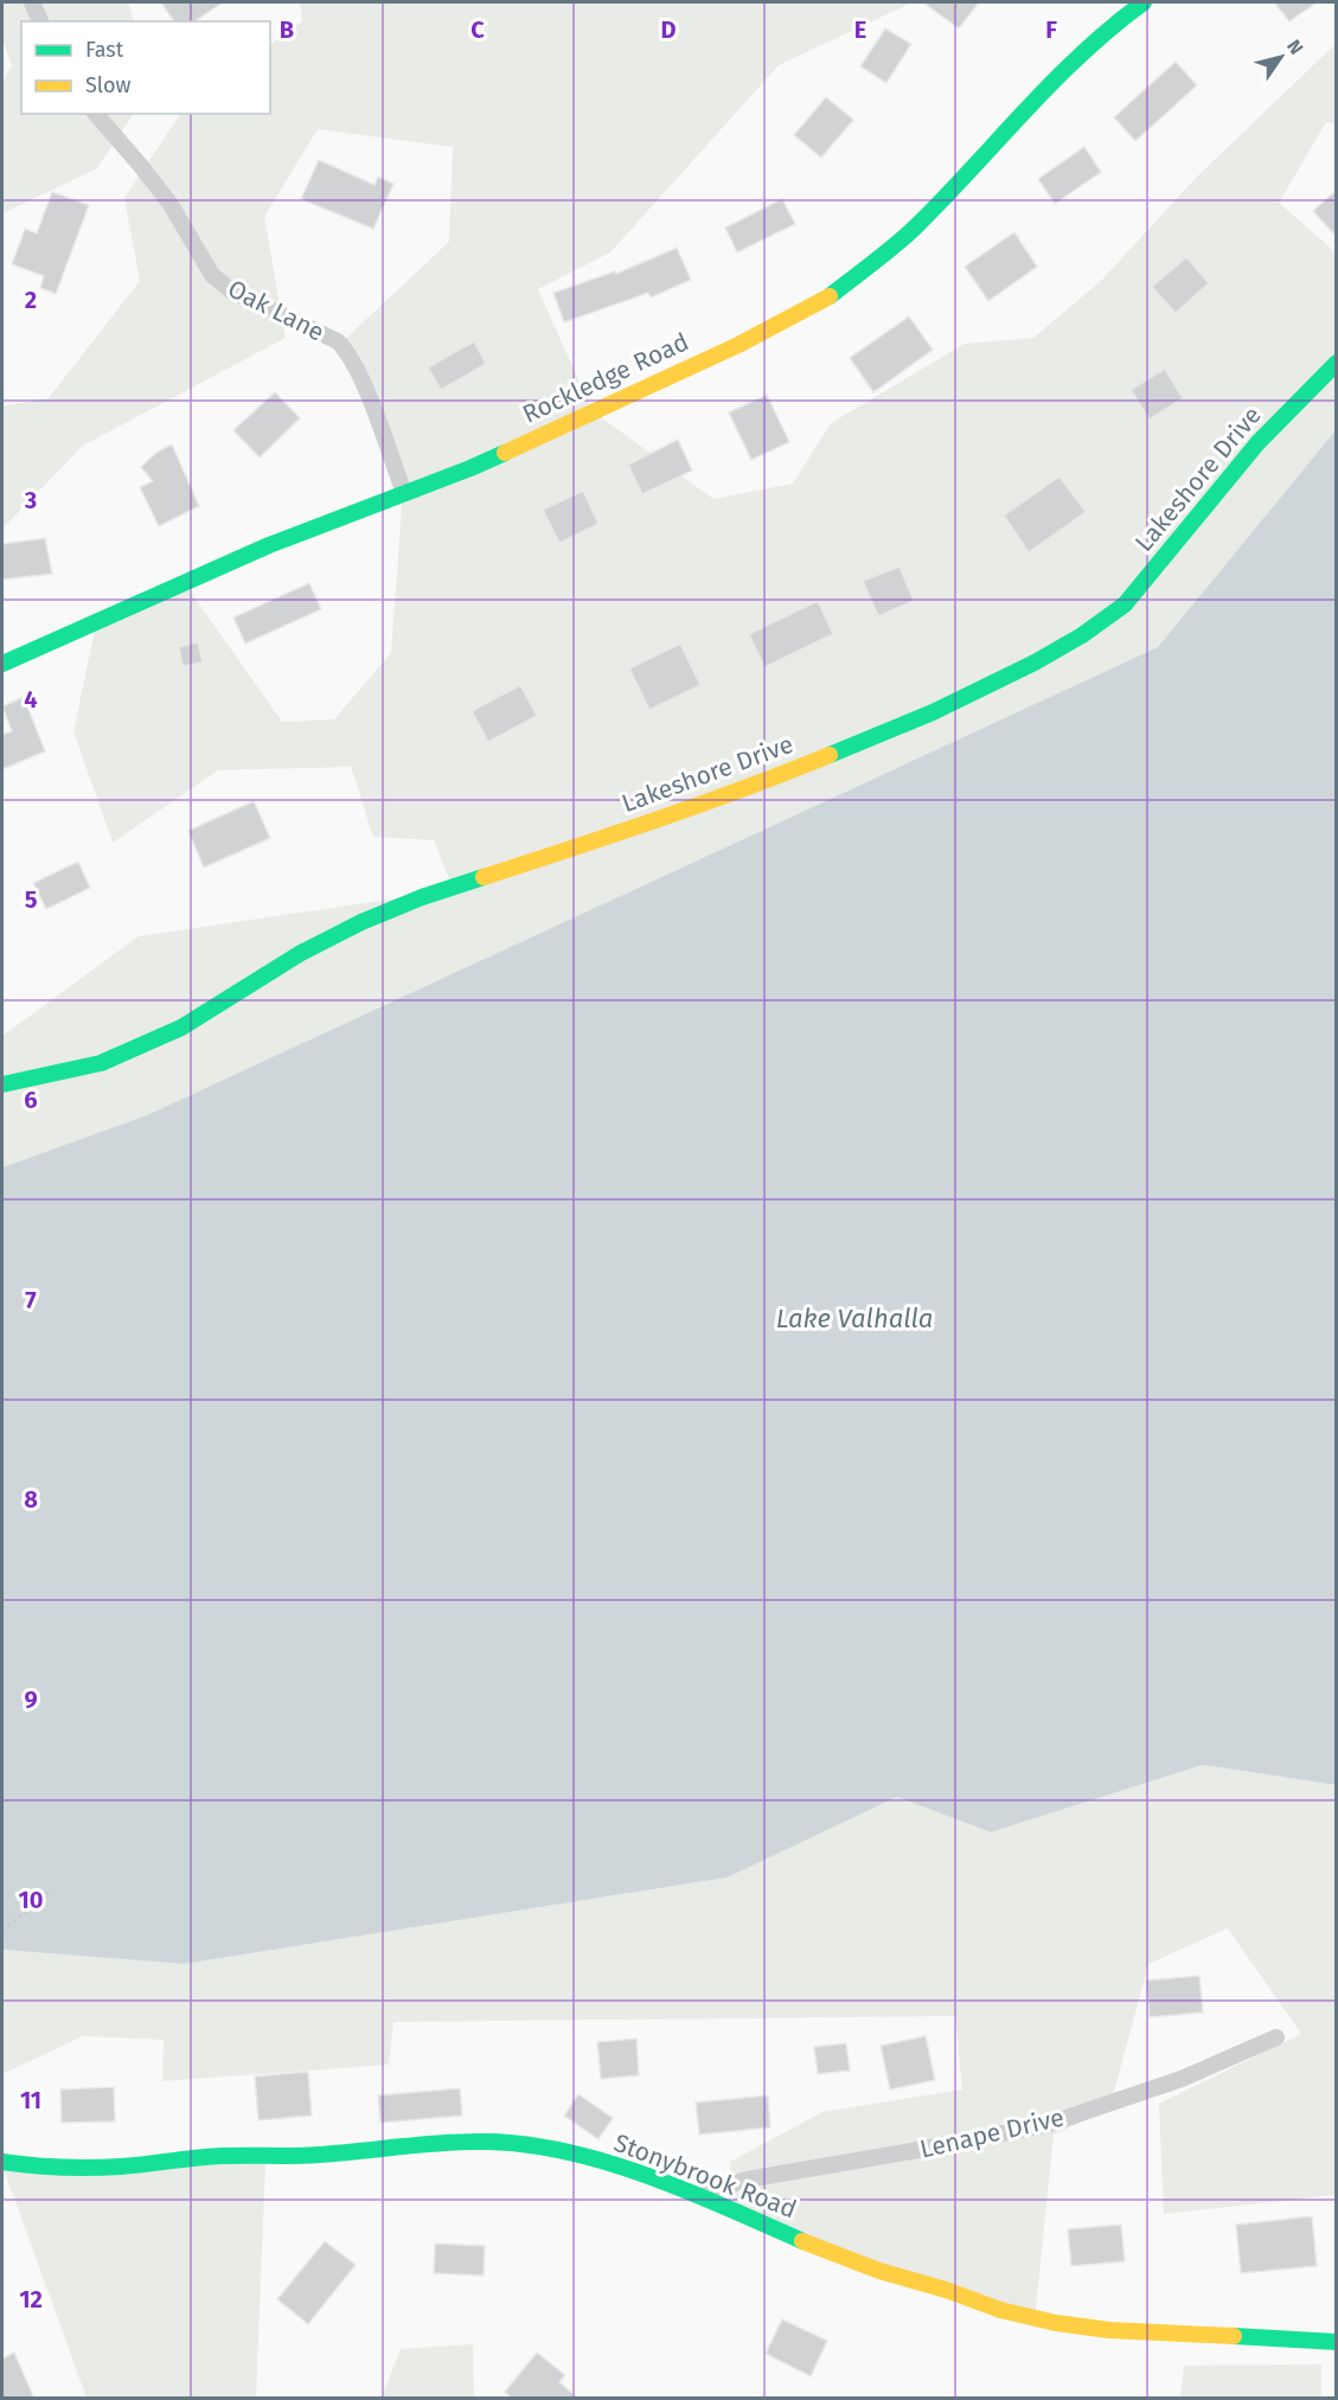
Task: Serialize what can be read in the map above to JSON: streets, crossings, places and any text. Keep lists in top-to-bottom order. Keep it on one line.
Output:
{"streets":{"street":["Oak Lane","Rockledge Road","Lakeshore Drive","Lenape Drive","Stonybrook Road"]},"crossings":[["Oak Lane","Rockledge Road"],["Lenape Drive","Stonybrook Road"]],"water":["Lake Valhalla"],"legend":["Fast","Slow"],"north":"top right","grid":{"columns":["B","C","D","E","F"],"rows":["2","3","4","5","6","7","8","9","10","11","12"]}}
